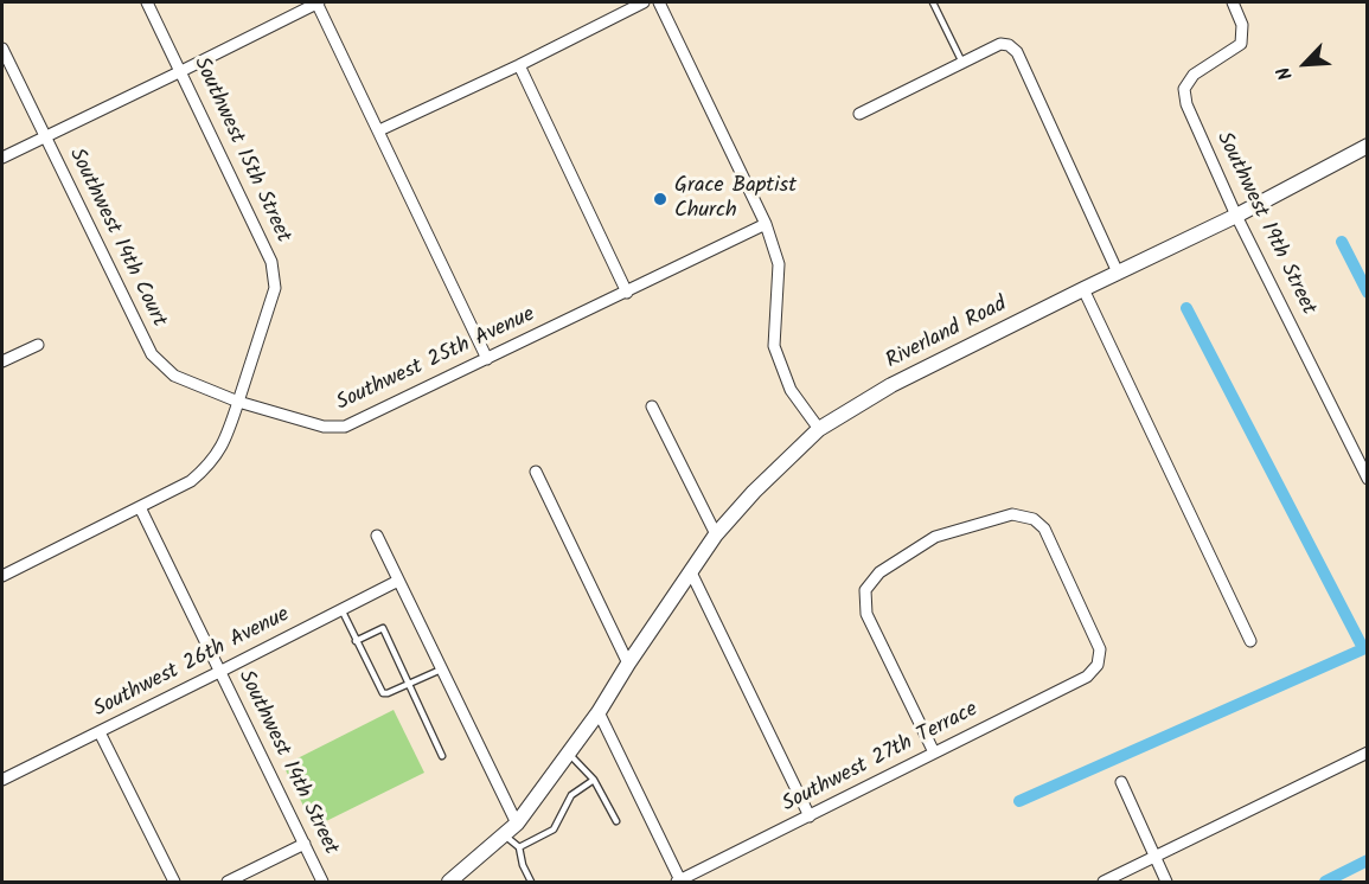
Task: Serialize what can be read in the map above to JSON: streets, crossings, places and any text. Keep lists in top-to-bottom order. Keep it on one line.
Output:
{"streets":{"street":["Southwest 15th Street","Southwest 19th Street","Southwest 14th Court","Riverland Road","Southwest 25th Avenue","Southwest 26th Avenue","Southwest 27th Terrace","Southwest 14th Street"]},"crossings":[["Southwest 15th Street","Southwest 14th Court"],["Southwest 15th Street","Southwest 25th Avenue"],["Southwest 19th Street","Riverland Road"],["Southwest 14th Court","Southwest 25th Avenue"],["Southwest 26th Avenue","Southwest 14th Street"]],"places":["Grace Baptist Church"],"north":"bottom left"}
